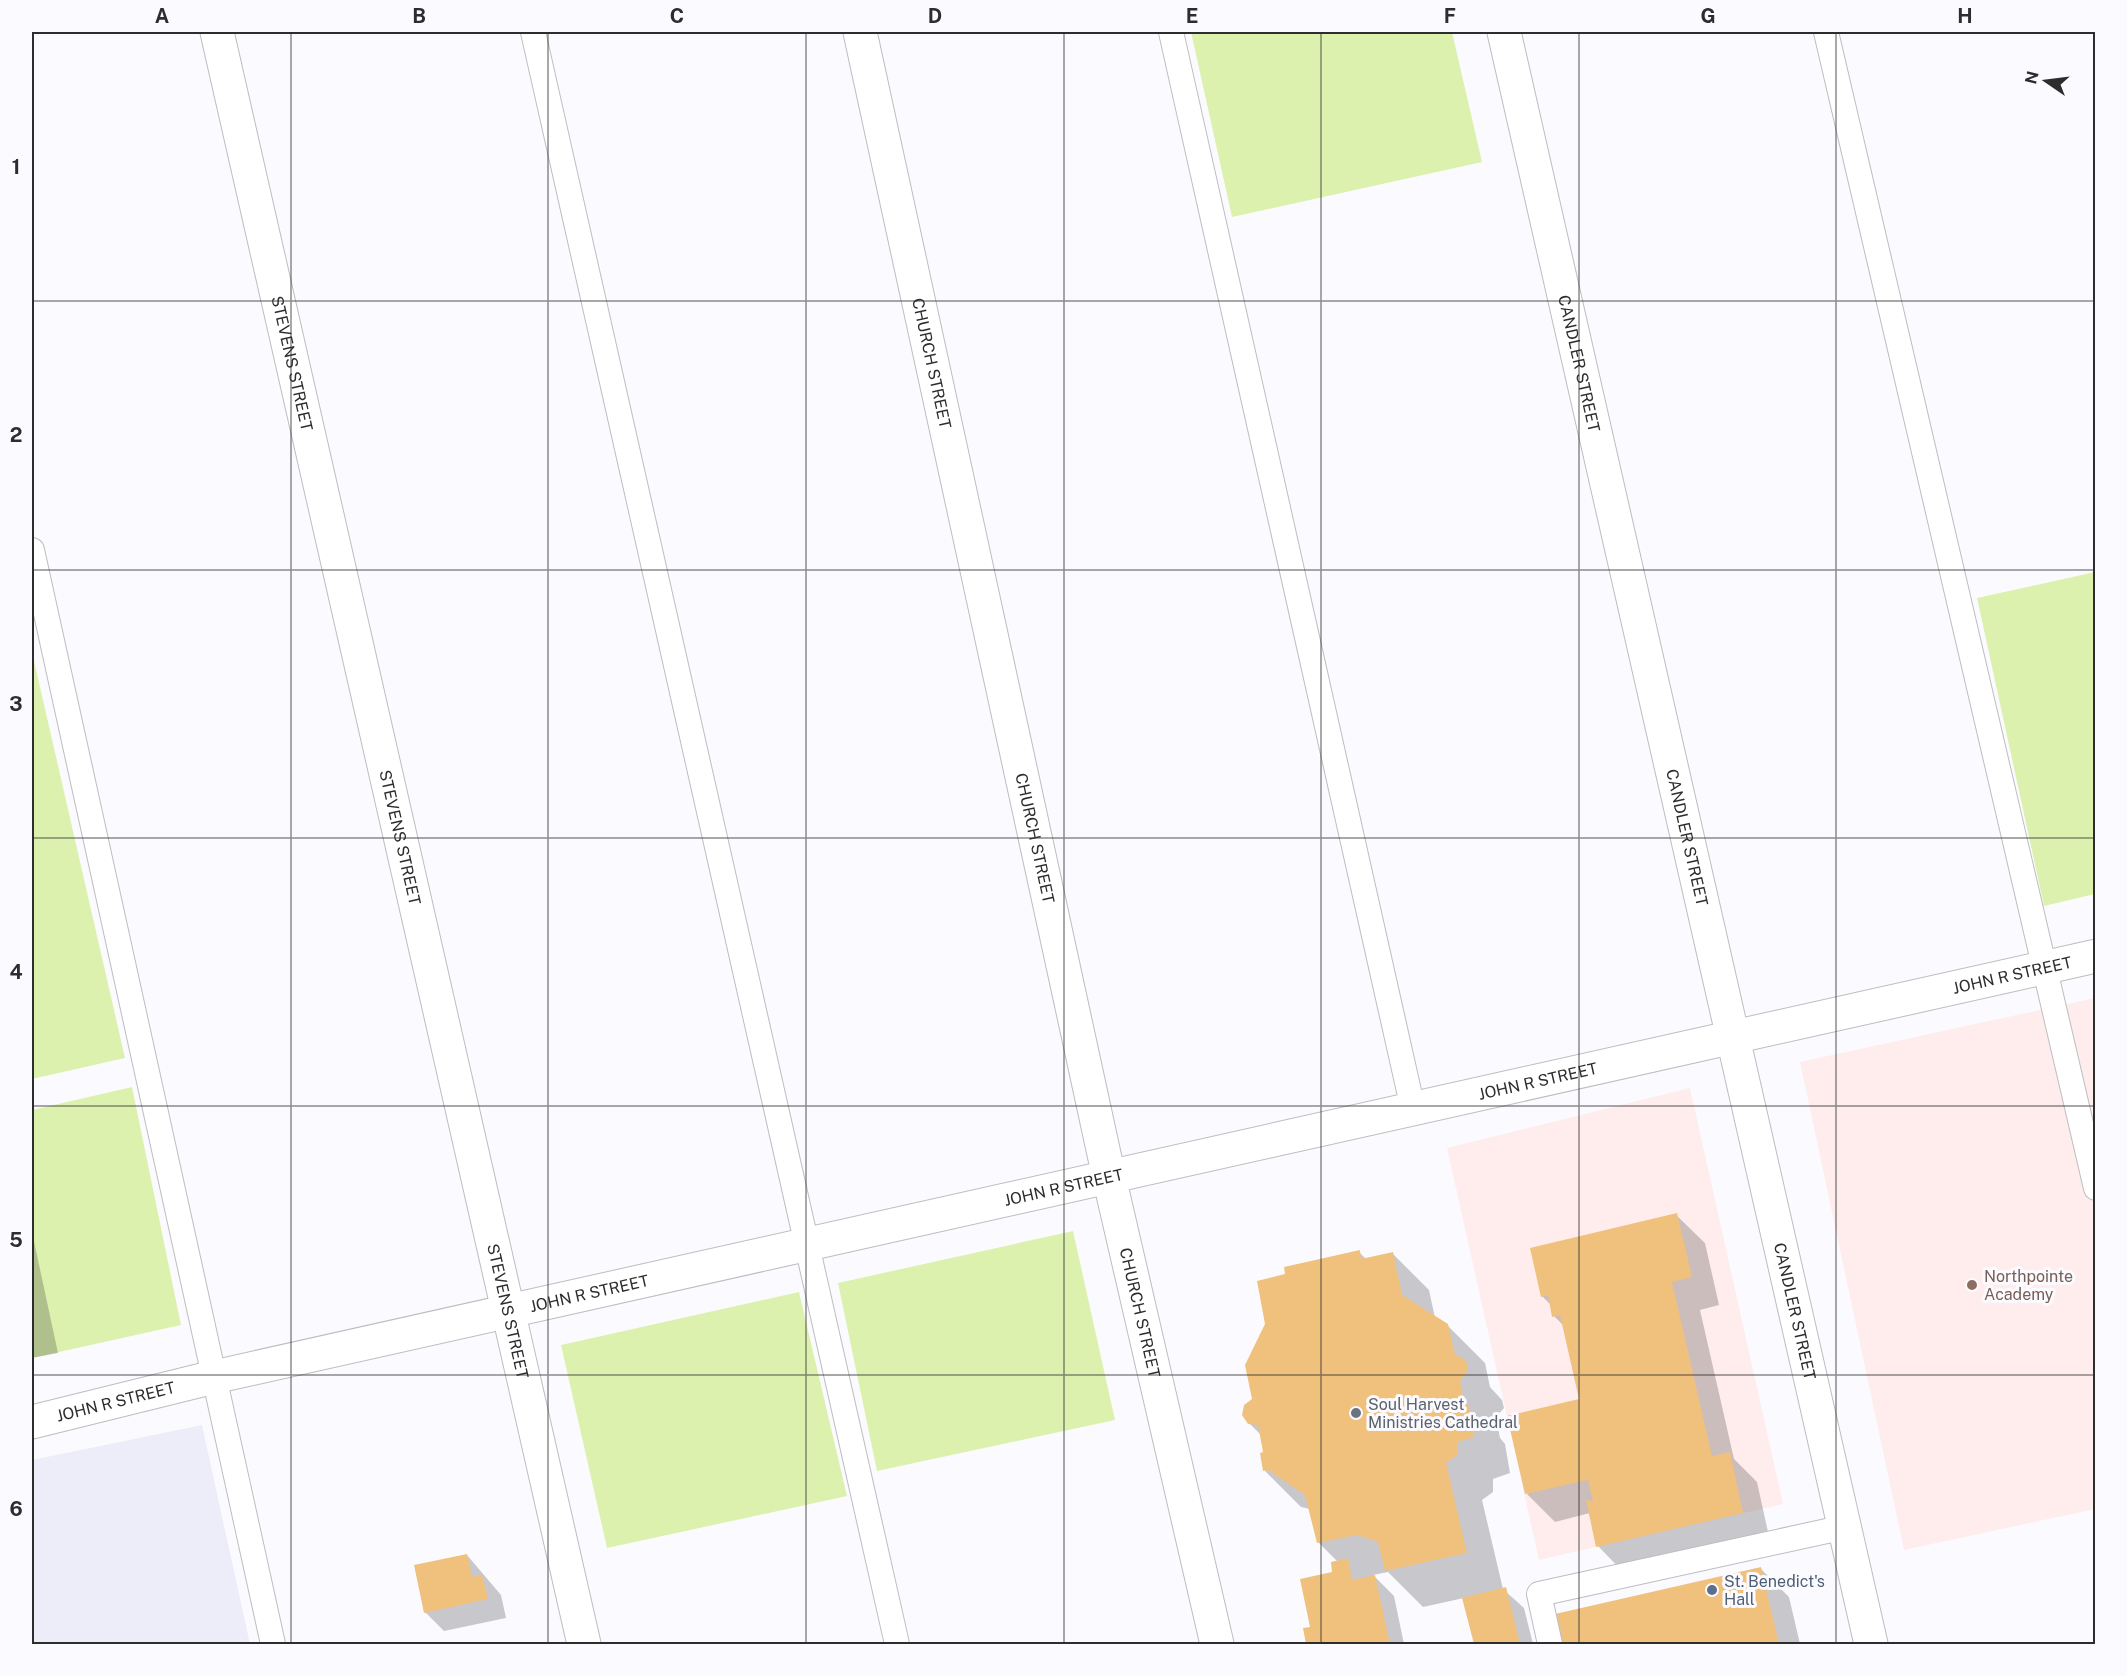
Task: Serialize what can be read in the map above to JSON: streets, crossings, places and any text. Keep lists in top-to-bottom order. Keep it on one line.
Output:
{"streets":{"street":["STEVENS STREET","CHURCH STREET","CANDLER STREET","JOHN R STREET"]},"crossings":[["STEVENS STREET","JOHN R STREET"],["CHURCH STREET","JOHN R STREET"],["CANDLER STREET","JOHN R STREET"]],"places":["Northpointe Academy","Soul Harvest Ministries Cathedral","St. Benedict's Hall"],"north":"left","grid":{"columns":["A","B","C","D","E","F","G","H"],"rows":["1","2","3","4","5","6"]}}
